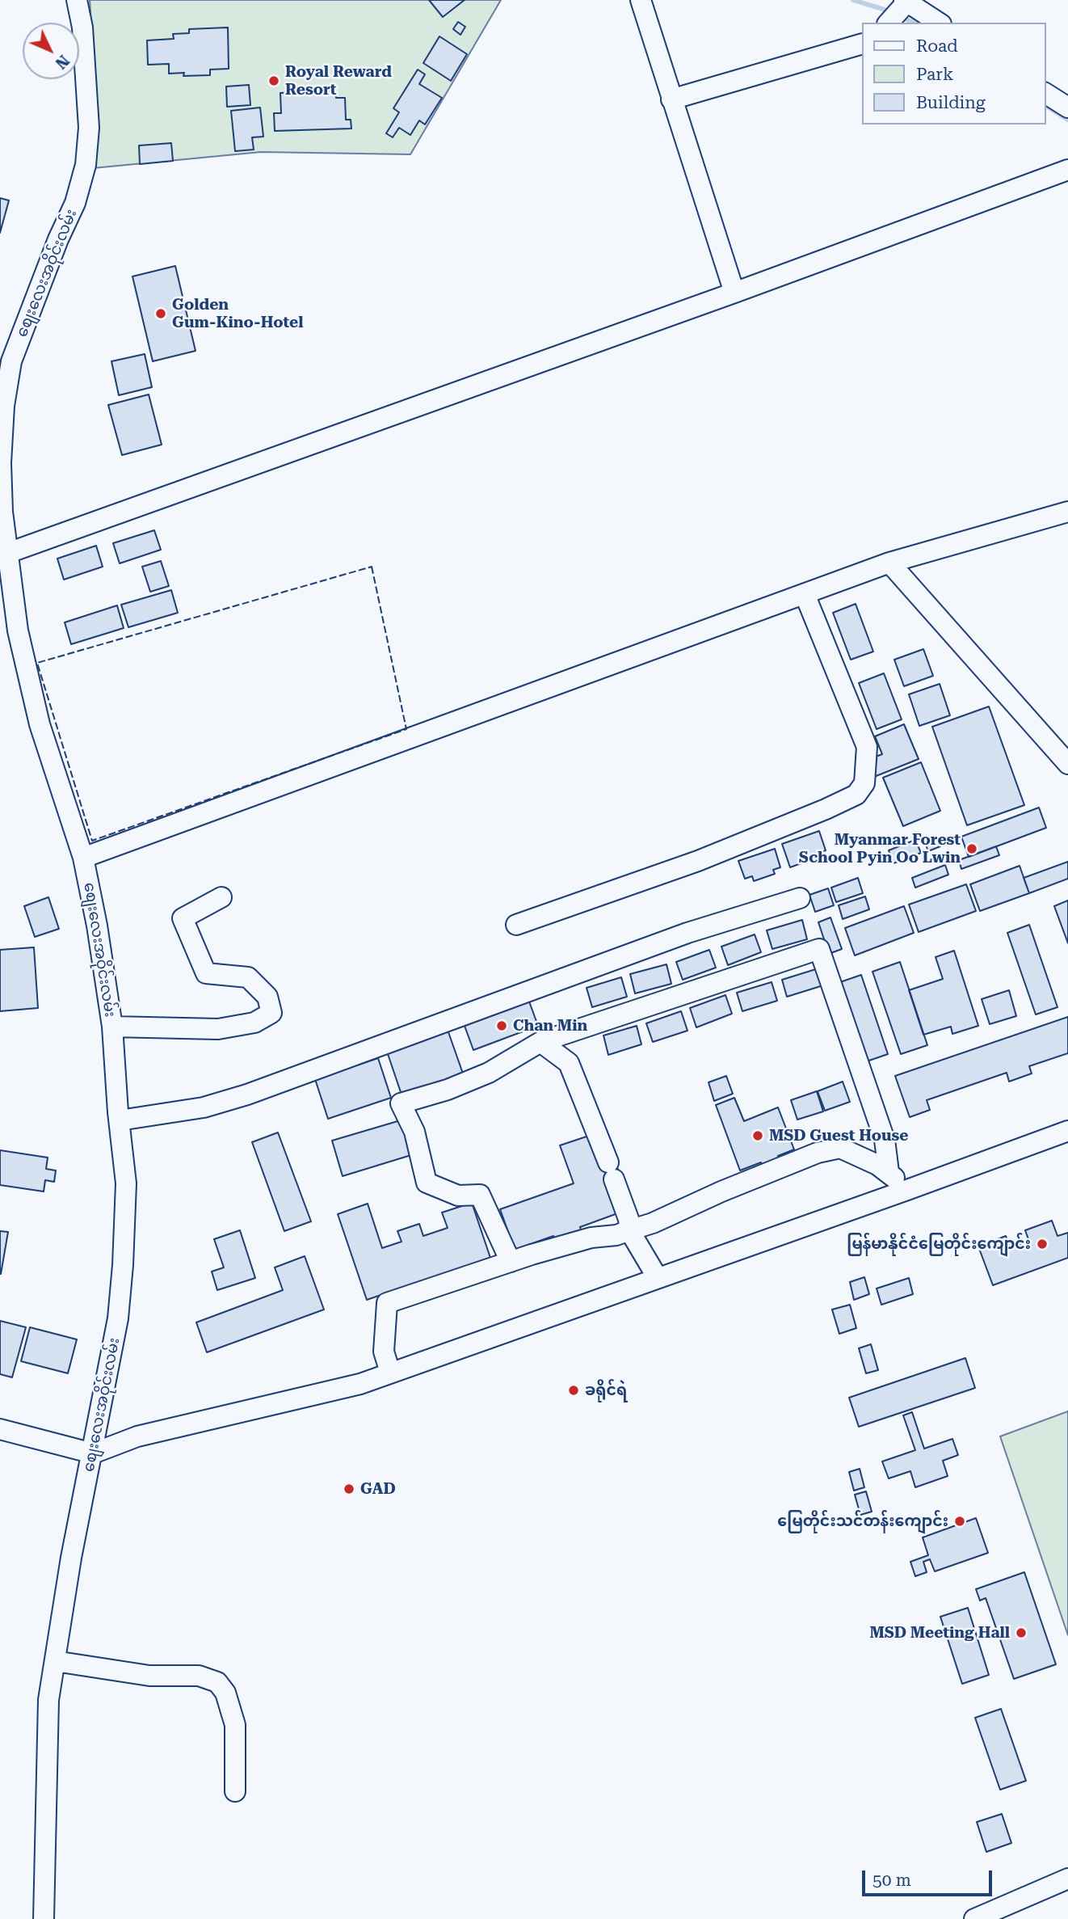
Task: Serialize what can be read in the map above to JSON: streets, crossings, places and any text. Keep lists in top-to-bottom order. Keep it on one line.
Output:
{"streets":{"street":["စျေးလေးအဝိုင်းလမ်း"]},"places":["Royal Reward Resort","Golden Gum-Kino-Hotel","Myanmar Forest School Pyin Oo Lwin","Chan Min","MSD Guest House","မြန်မာနိုင်ငံမြေတိုင်းကျောင်း","ခရိုင်ရဲ","GAD","မြေတိုင်းသင်တန်းကျောင်း","MSD Meeting Hall"],"legend":["Road","Park","Building"],"scale_bar":"50 m","north":"bottom right"}
